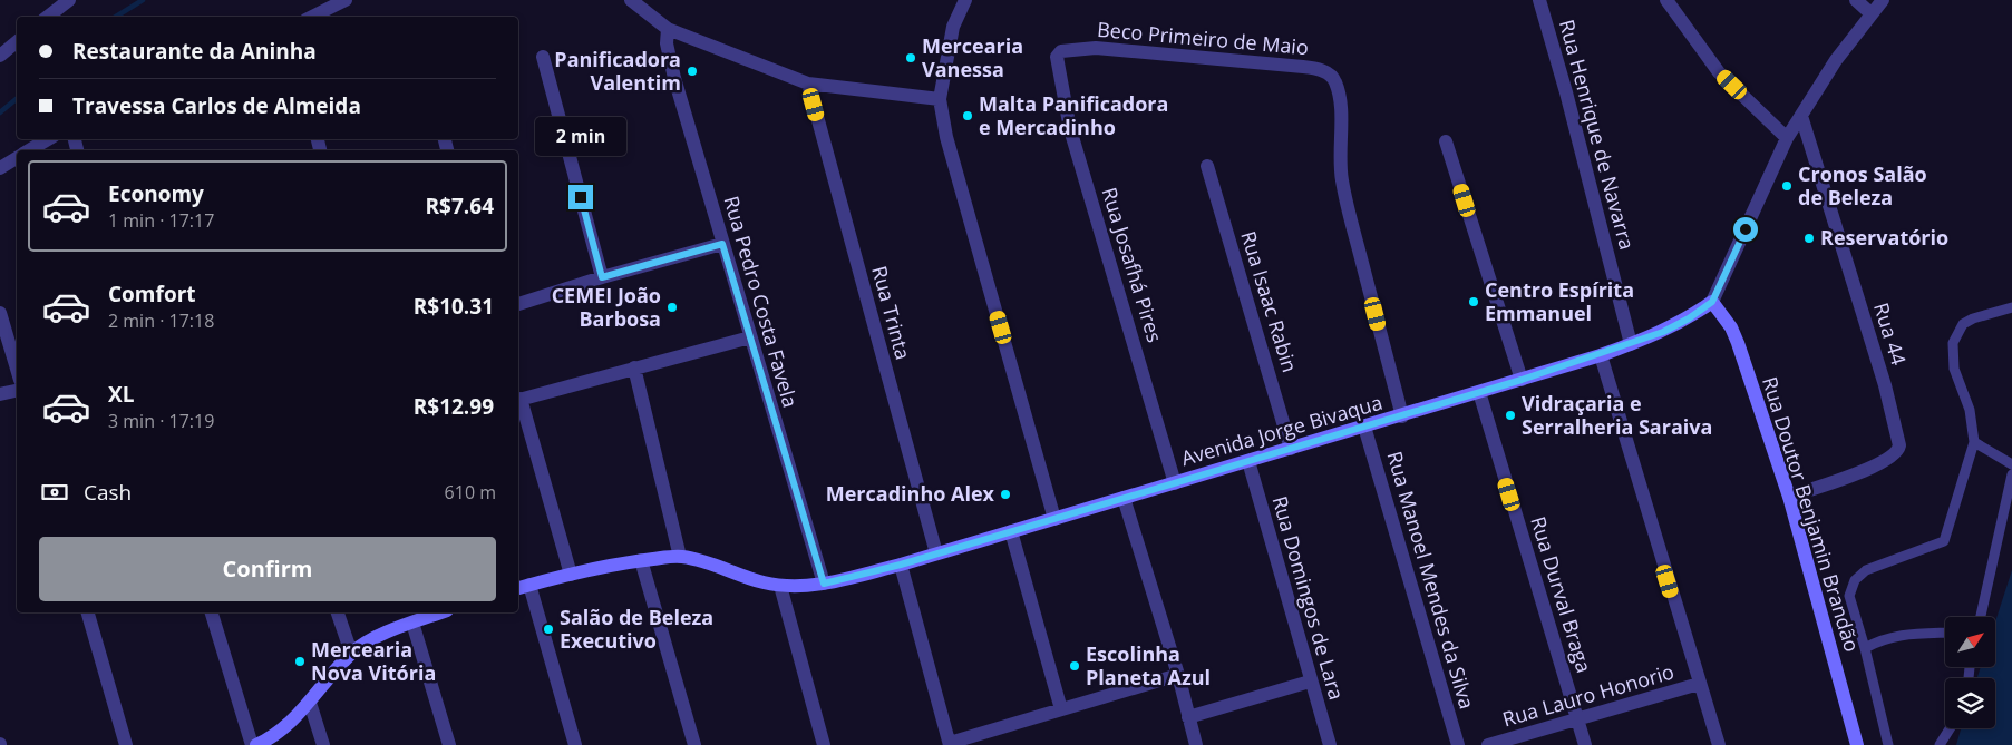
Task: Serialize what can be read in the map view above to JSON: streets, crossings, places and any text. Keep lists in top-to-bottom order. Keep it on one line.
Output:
{"streets":{"street":["Beco Primeiro de Maio","Rua Henrique de Navarra","Rua Josafhá Pires","Rua Pedro Costa Favela","Rua Isaac Rabin","Rua Trinta","Rua 44","Avenida Jorge Bivaqua","Rua Doutor Benjamin Brandão","Rua Manoel Mendes da Silva","Rua Durval Braga","Rua Domingos de Lara","Rua Lauro Honorio"]},"crossings":[["Beco Primeiro de Maio","Rua Josafhá Pires"],["Beco Primeiro de Maio","Avenida Jorge Bivaqua"],["Rua Henrique de Navarra","Avenida Jorge Bivaqua"],["Rua Josafhá Pires","Avenida Jorge Bivaqua"],["Rua Pedro Costa Favela","Avenida Jorge Bivaqua"],["Rua Isaac Rabin","Avenida Jorge Bivaqua"],["Rua Trinta","Avenida Jorge Bivaqua"],["Rua 44","Avenida Jorge Bivaqua"],["Rua 44","Rua Doutor Benjamin Brandão"],["Avenida Jorge Bivaqua","Rua Doutor Benjamin Brandão"],["Avenida Jorge Bivaqua","Rua Manoel Mendes da Silva"],["Avenida Jorge Bivaqua","Rua Durval Braga"],["Avenida Jorge Bivaqua","Rua Domingos de Lara"],["Rua Durval Braga","Rua Lauro Honorio"]],"places":["Mercearia Vanessa","Panificadora Valentim","Malta Panificadora e Mercadinho","Cronos Salão de Beleza","Reservatório","Centro Espírita Emmanuel","CEMEI João Barbosa","Vidraçaria e Serralheria Saraiva","Mercadinho Alex","Salão de Beleza Executivo","Mercearia Nova Vitória","Escolinha Planeta Azul"],"north":"top right","page":{"banner":["Restaurante da Aninha","Travessa Carlos de Almeida"],"bubble":"2 min","list":[{"name":"Economy","note":"1 min · 17:17","value":"R$7.64"},{"name":"Comfort","note":"2 min · 17:18","value":"R$10.31"},{"name":"XL","note":"3 min · 17:19","value":"R$12.99"}],"pay":["Cash","610 m"],"buttons":"Confirm"}}
